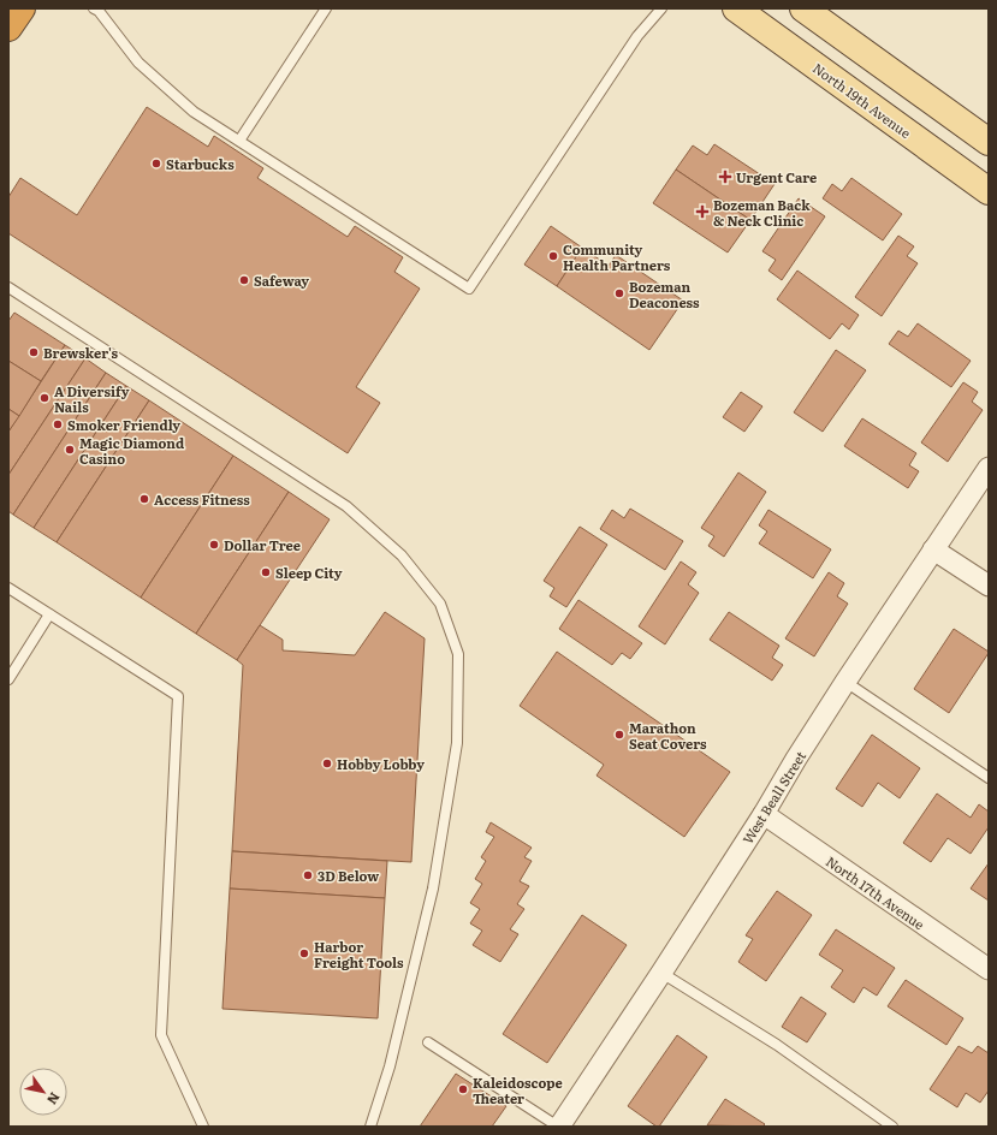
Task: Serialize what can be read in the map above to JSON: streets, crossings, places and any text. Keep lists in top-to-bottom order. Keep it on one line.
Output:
{"streets":{"main road":["North 19th Avenue"],"street":["West Beall Street","North 17th Avenue"]},"crossings":[["West Beall Street","North 17th Avenue"]],"places":{"other":["Starbucks","Community Health Partners","Safeway","Bozeman Deaconess","Brewsker's","A Diversify Nails","Smoker Friendly","Magic Diamond Casino","Access Fitness","Dollar Tree","Sleep City","Marathon Seat Covers","Hobby Lobby","3D Below","Harbor Freight Tools","Kaleidoscope Theater"],"health":["Urgent Care","Bozeman Back & Neck Clinic"]},"north":"bottom right"}
